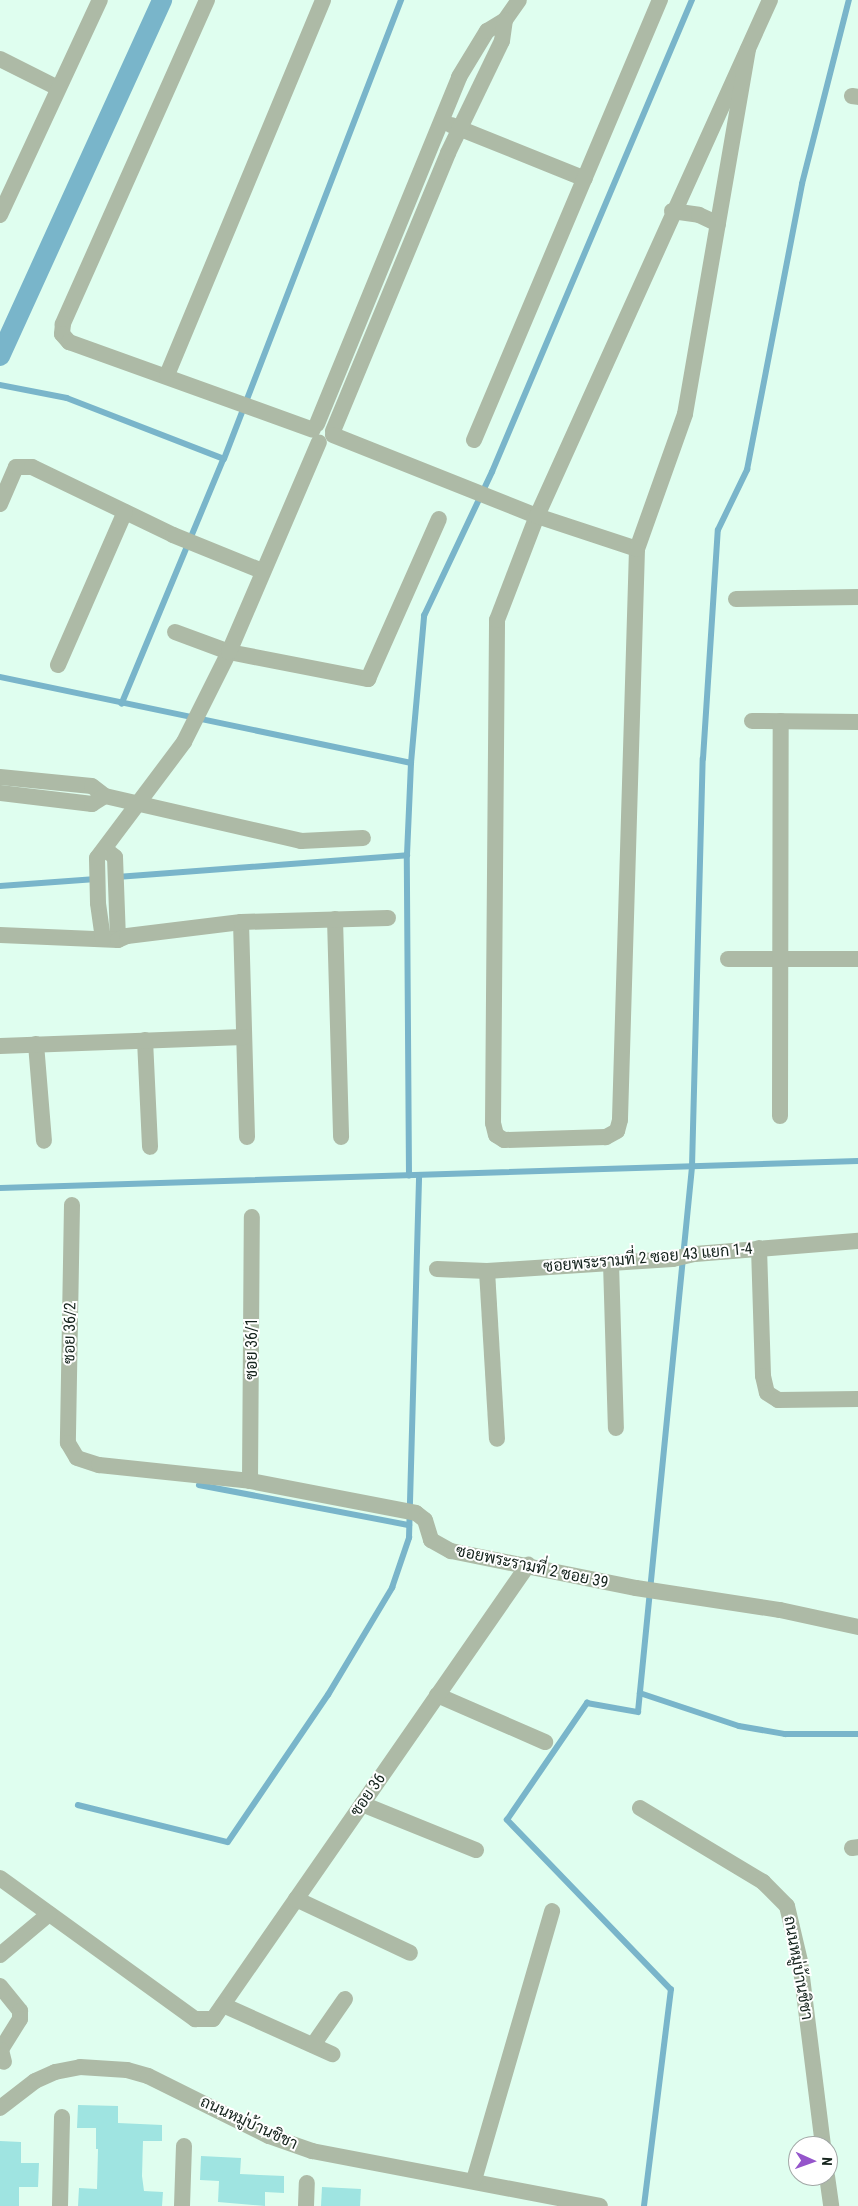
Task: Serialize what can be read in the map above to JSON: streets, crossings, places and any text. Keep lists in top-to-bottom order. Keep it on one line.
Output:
{"streets":{"street":["ซอยพระรามที่ 2 ซอย 43 แยก 1-4","ซอย 36/2","ซอย 36/1","ซอยพระรามที่ 2 ซอย 39","ซอย 36","ถนนหมู่บ้านชิชา"]},"crossings":[["ซอย 36/2","ซอยพระรามที่ 2 ซอย 39"],["ซอย 36/1","ซอยพระรามที่ 2 ซอย 39"],["ซอยพระรามที่ 2 ซอย 39","ซอย 36"]],"north":"right"}
